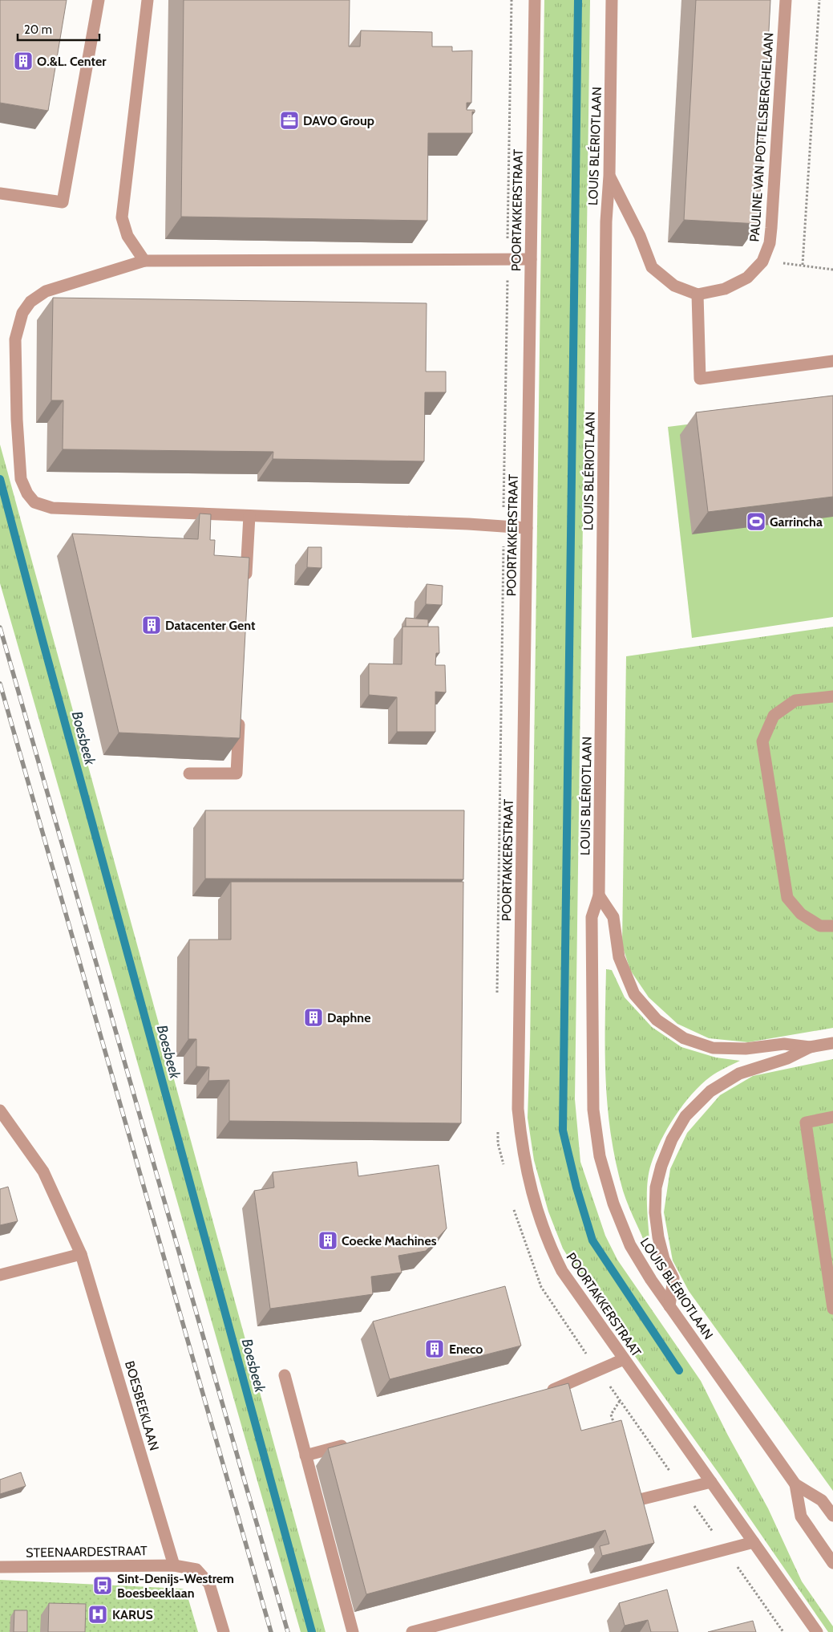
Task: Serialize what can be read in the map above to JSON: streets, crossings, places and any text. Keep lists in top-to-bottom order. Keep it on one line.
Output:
{"streets":{"street":["PAULINE VAN POTTELSBERGHELAAN","LOUIS BLÉRIOTLAAN","POORTAKKERSTRAAT","BOESBEEKLAAN","STEENAARDESTRAAT"]},"crossings":[["BOESBEEKLAAN","STEENAARDESTRAAT"]],"water":["Boesbeek"],"places":{"building":["O.&L. Center","Datacenter Gent","Daphne","Coecke Machines","Eneco"],"office":["DAVO Group"],"sports":["Garrincha"],"bus stop":["Sint-Denijs-Westrem Boesbeeklaan"],"hospital":["KARUS"]},"scale_bar":"20 m"}
